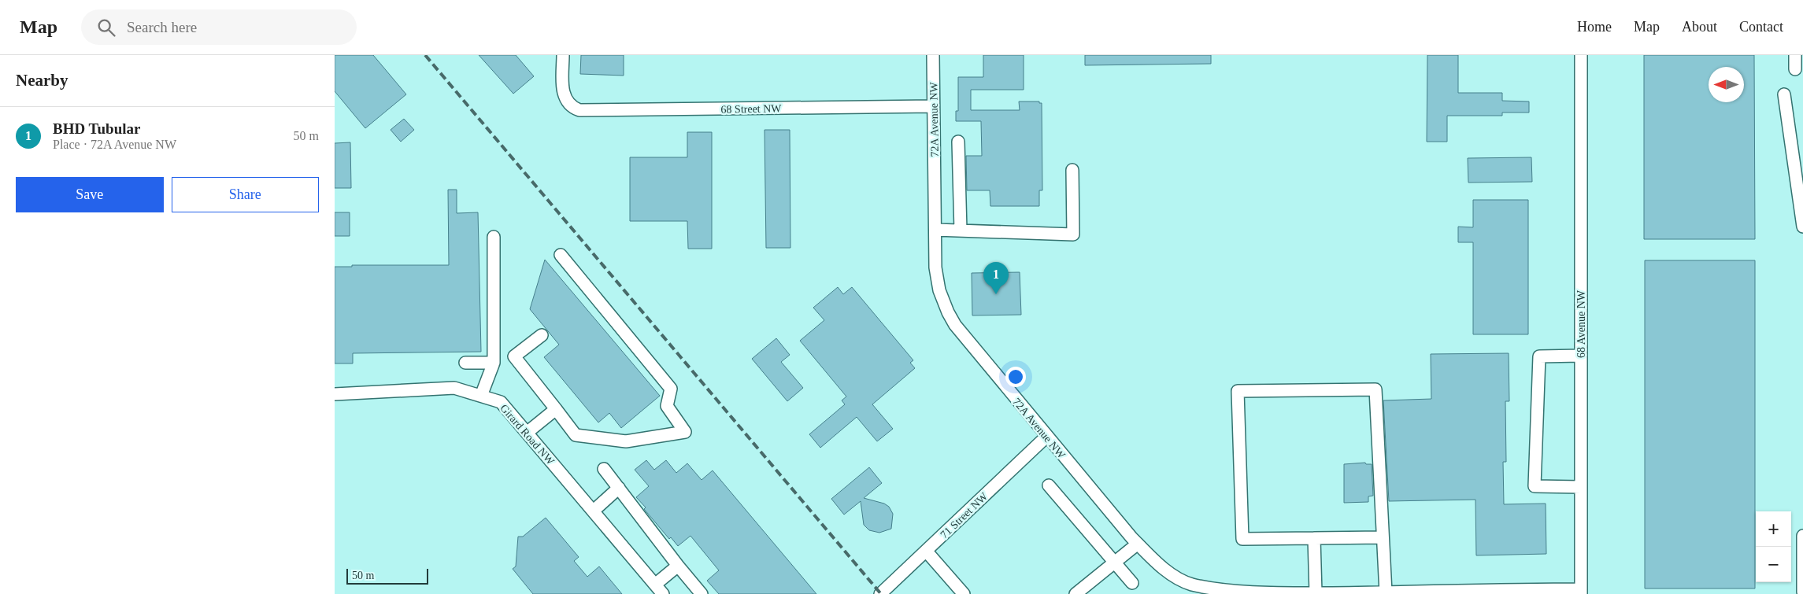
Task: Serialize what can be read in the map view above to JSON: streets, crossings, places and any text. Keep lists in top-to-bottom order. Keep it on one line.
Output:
{"streets":{"street":["68 Street NW","72A Avenue NW","68 Avenue NW","Girard Road NW","71 Street NW"]},"crossings":[["68 Street NW","72A Avenue NW"],["72A Avenue NW","71 Street NW"]],"scale_bar":"50 m","north":"left","page":{"header":"Map","search":"Search here","nav":["Home","Map","About","Contact"],"heading":"Nearby","list":[{"mark":"1","name":"BHD Tubular","note":"Place · 72A Avenue NW","value":"50 m"}],"buttons":["Save","Share"],"pins":"1","map_buttons":["+","−"],"scale":"50 m"}}
